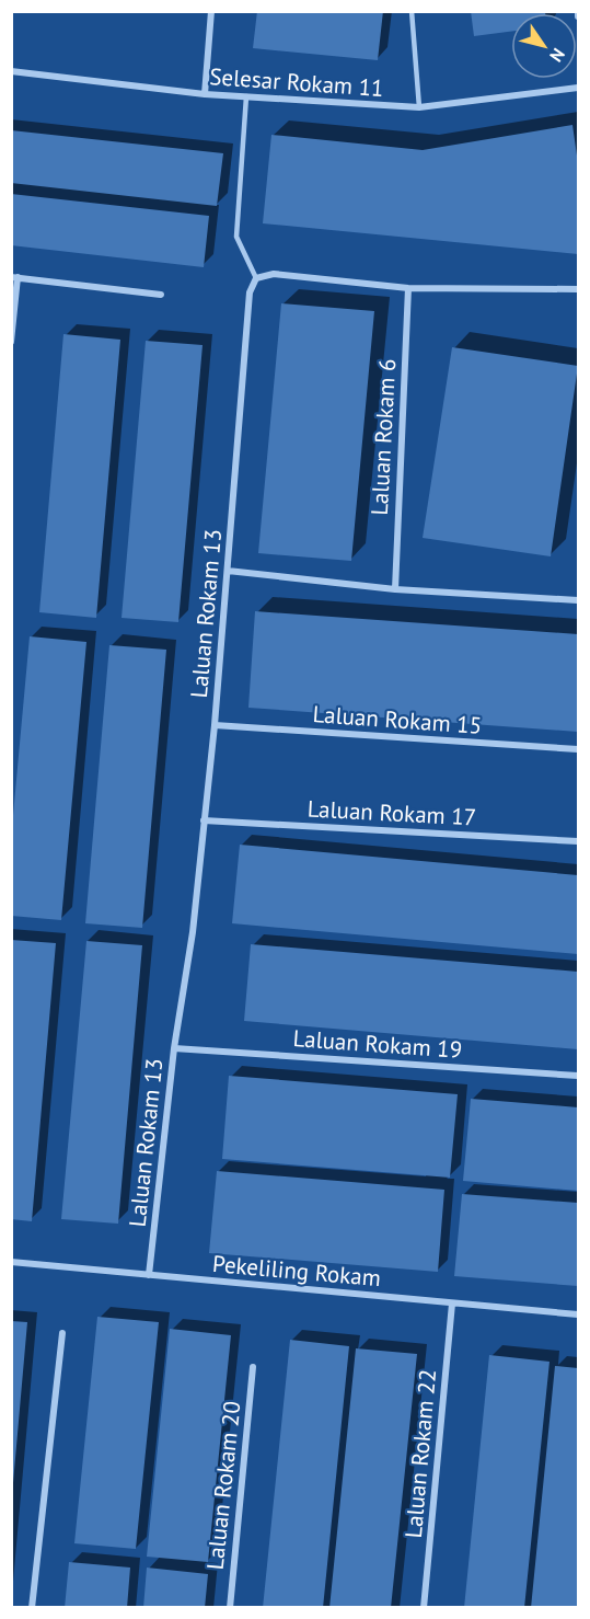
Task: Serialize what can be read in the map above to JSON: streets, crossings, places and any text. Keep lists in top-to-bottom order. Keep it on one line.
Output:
{"streets":{"street":["Selesar Rokam 11","Laluan Rokam 6","Laluan Rokam 13","Laluan Rokam 15","Laluan Rokam 17","Laluan Rokam 19","Pekeliling Rokam","Laluan Rokam 22","Laluan Rokam 20"]},"crossings":[["Laluan Rokam 13","Laluan Rokam 15"],["Laluan Rokam 13","Laluan Rokam 17"],["Laluan Rokam 13","Laluan Rokam 19"],["Laluan Rokam 13","Pekeliling Rokam"],["Pekeliling Rokam","Laluan Rokam 22"]],"north":"bottom right"}
